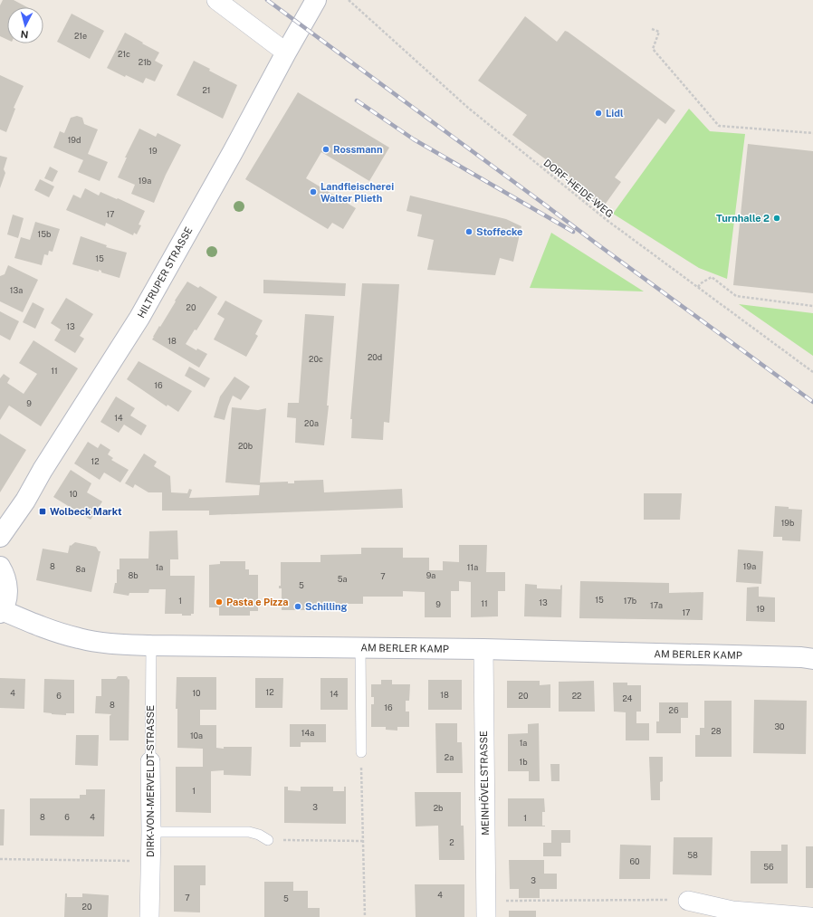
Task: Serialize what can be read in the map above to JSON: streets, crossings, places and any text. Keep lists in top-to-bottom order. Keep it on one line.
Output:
{"streets":{"street":["HILTRUPER STRASSE","AM BERLER KAMP","DIRK-VON-MERVELDT-STRASSE","MEINHÖVELSTRASSE"],"path":["DORF-HEIDE-WEG"]},"crossings":[["AM BERLER KAMP","DIRK-VON-MERVELDT-STRASSE"],["AM BERLER KAMP","MEINHÖVELSTRASSE"]],"places":{"other":["Lidl","Rossmann","Landfleischerei Walter Plieth","Turnhalle 2","Stoffecke","Pasta e Pizza","Schilling"],"transit":["Wolbeck Markt"]},"house_numbers":["21e","21c","21b","21","19d","19","19a","17","15b","15","13a","20","13","18","20d","20c","11","16","9","14","20a","20b","12","10","19b","8","19a","1a","11a","8a","8b","9a","7","5a","5","15","1","17b","13","11","9","17a","19","17","12","4","10","14","18","6","20","22","24","8","16","26","30","28","14a","10a","1a","2a","1b","1","3","2b","8","6","4","1","2","58","60","56","3","4","7","5","20"],"north":"bottom"}
